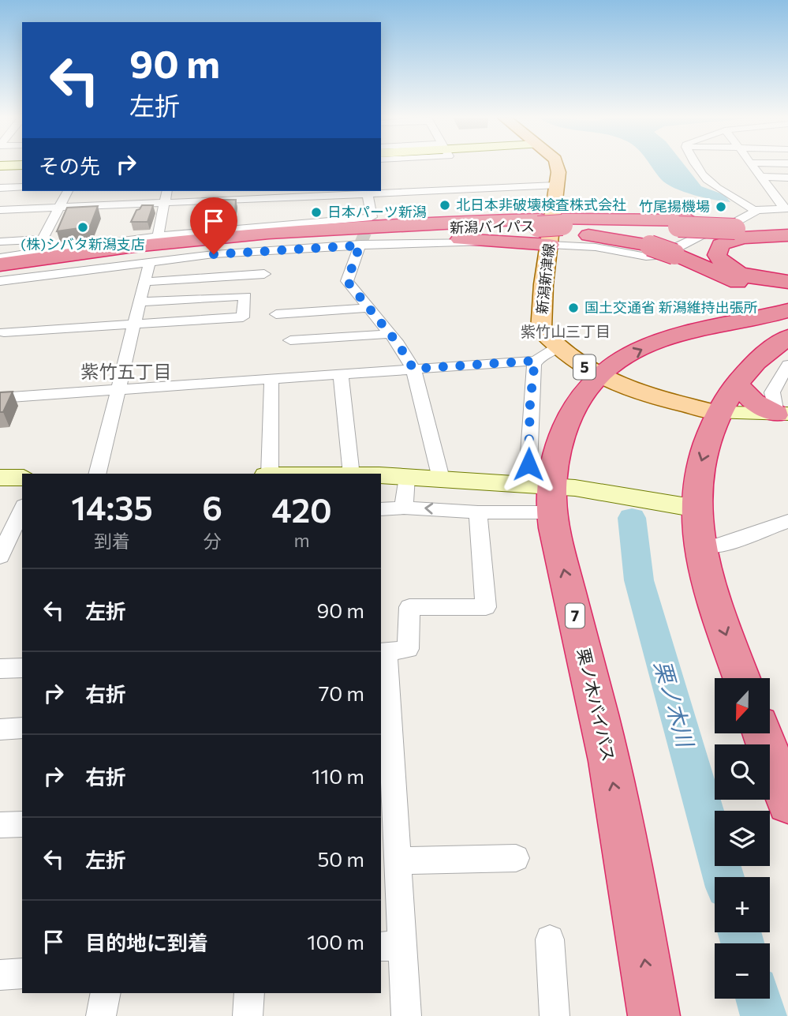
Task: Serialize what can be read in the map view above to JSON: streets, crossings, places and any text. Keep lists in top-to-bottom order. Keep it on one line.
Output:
{"streets":{"highway":["新潟バイパス","7","栗ノ木バイパス"],"main road":["新潟新津線","5"]},"crossings":[["新潟バイパス","新潟新津線"],["新潟新津線","栗ノ木バイパス"]],"districts":["紫竹山三丁目","紫竹五丁目"],"water":["栗ノ木川"],"places":["北日本非破壊検査株式会社","竹尾揚機場","日本パーツ新潟","(株)シバタ新潟支店","国土交通省 新潟維持出張所"],"north":"bottom","page":{"turn":["90 m","左折"],"then":"その先","eta":["14:35","到着","6","分","420","m"],"list":[{"name":"左折","value":"90 m"},{"name":"右折","value":"70 m"},{"name":"右折","value":"110 m"},{"name":"左折","value":"50 m"},{"name":"目的地に到着","value":"100 m"}],"map_buttons":["+","−"]}}
